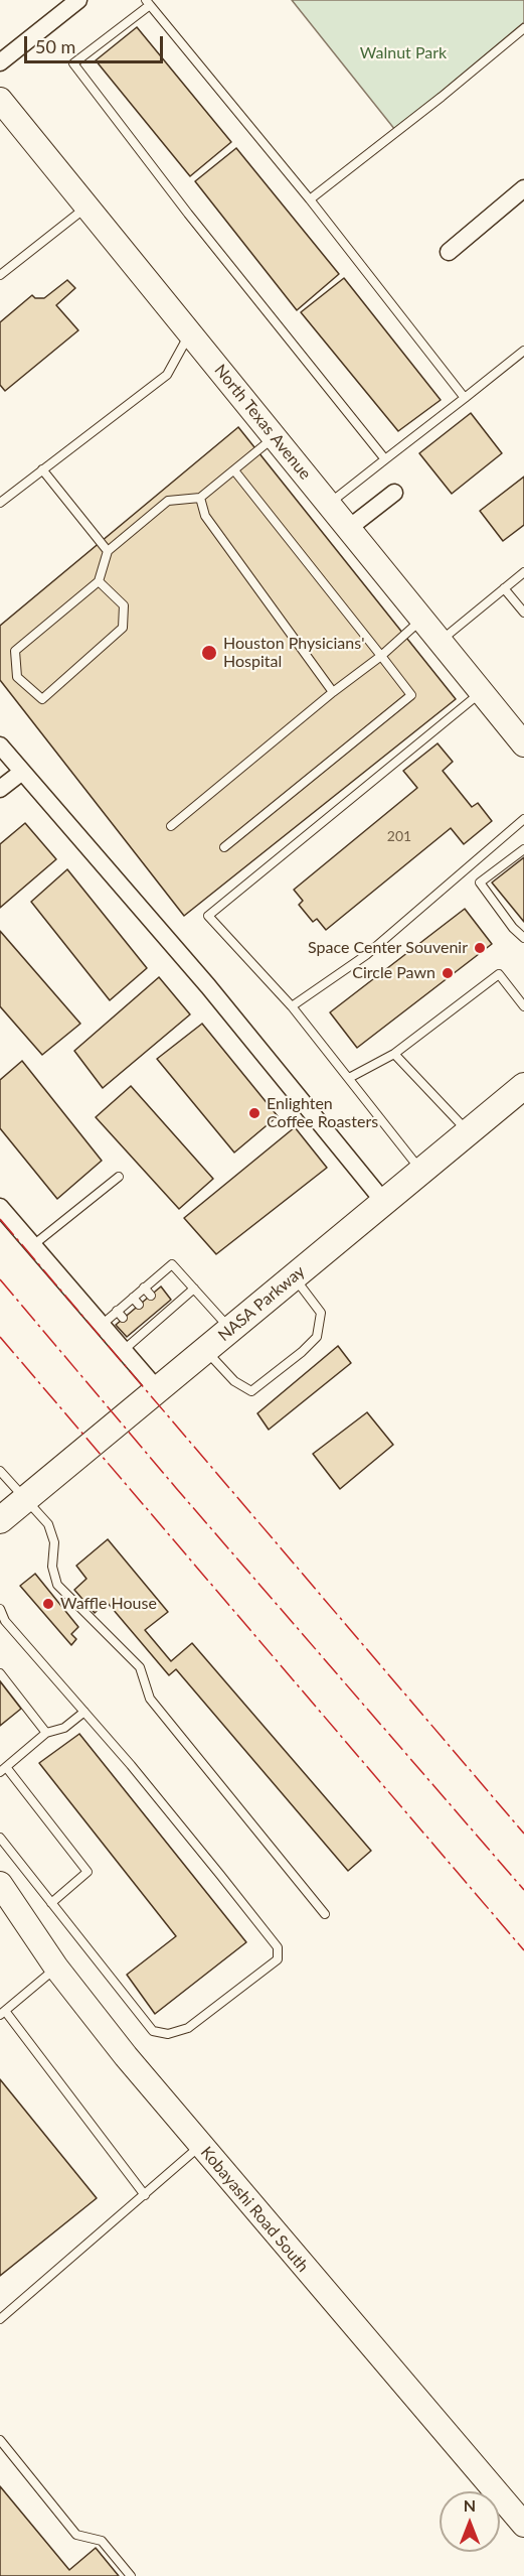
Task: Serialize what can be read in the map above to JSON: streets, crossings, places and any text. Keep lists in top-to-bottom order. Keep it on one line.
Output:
{"streets":{"main road":["NASA Parkway"],"street":["North Texas Avenue","Kobayashi Road South"]},"parks":["Walnut Park"],"places":["Houston Physicians' Hospital","Space Center Souvenir","Circle Pawn","Enlighten Coffee Roasters","Waffle House"],"house_numbers":["201"],"scale_bar":"50 m","north":"top"}
